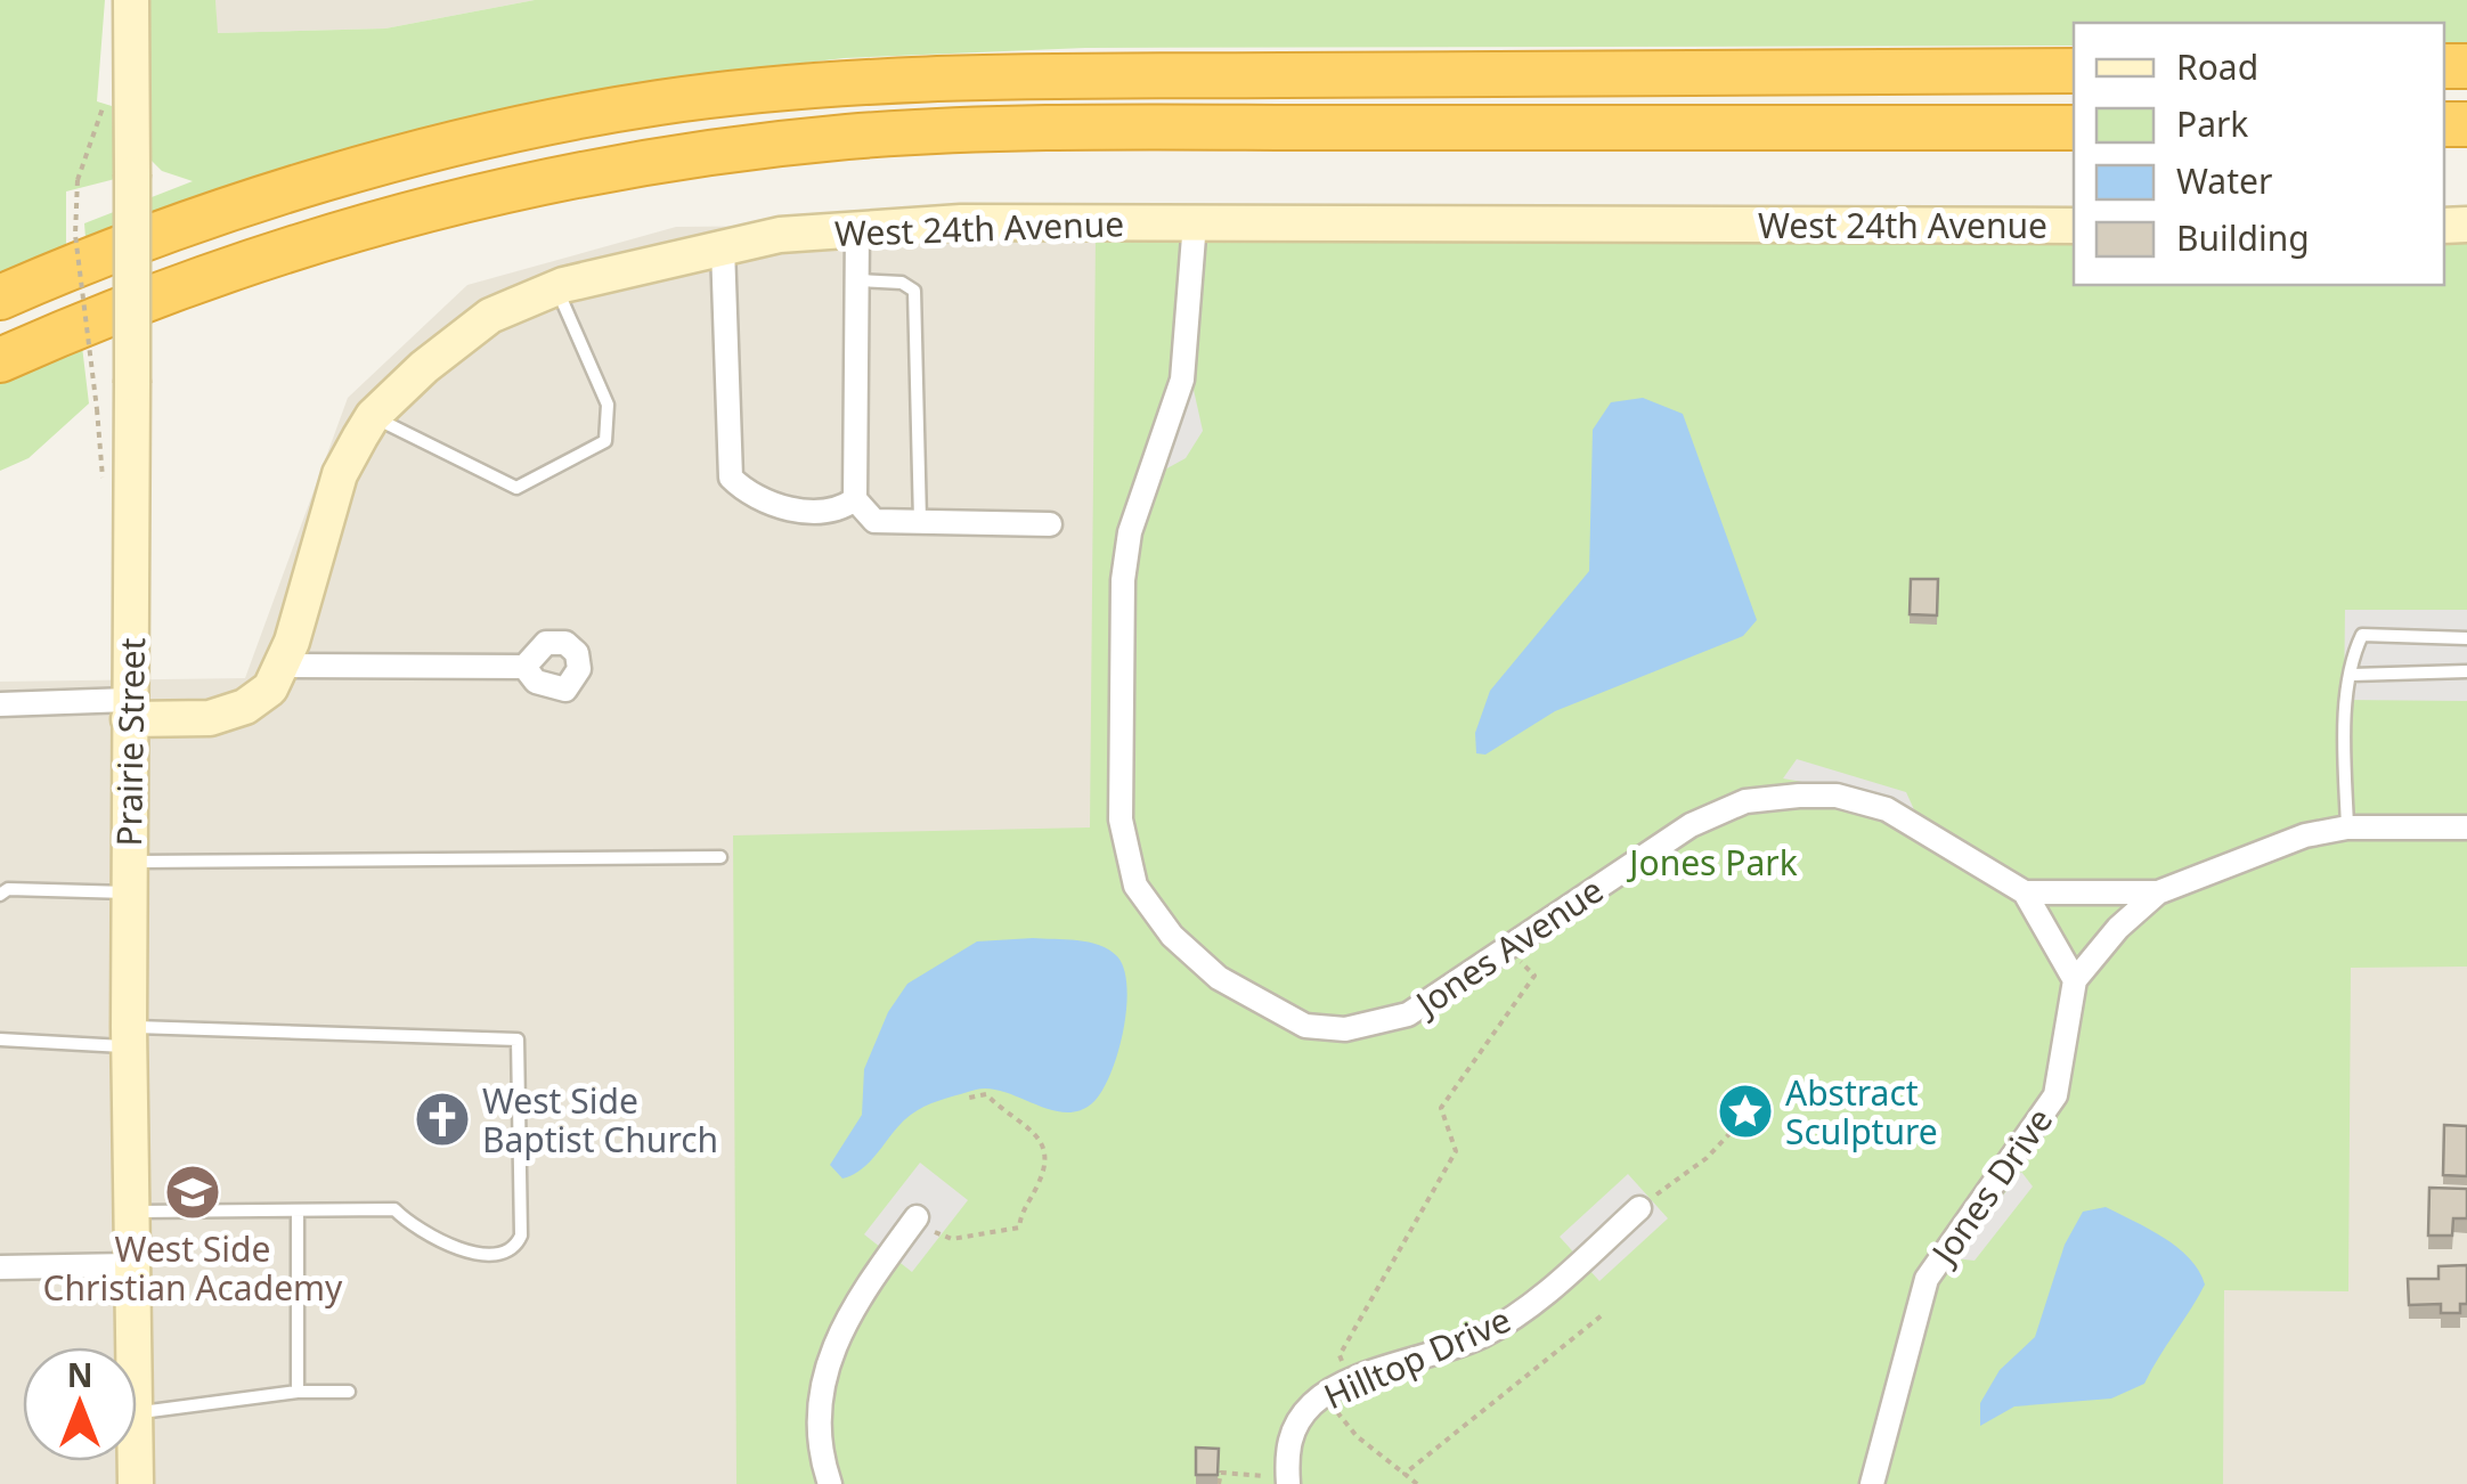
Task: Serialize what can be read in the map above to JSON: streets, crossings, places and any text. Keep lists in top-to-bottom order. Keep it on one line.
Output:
{"streets":{"street":["West 24th Avenue","Prairie Street","Jones Avenue","Jones Drive","Hilltop Drive"]},"crossings":[["West 24th Avenue","Prairie Street"],["West 24th Avenue","Jones Avenue"]],"parks":["Jones Park"],"places":{"place":["Abstract Sculpture"],"church":["West Side Baptist Church"],"school or university":["West Side Christian Academy"]},"legend":["Road","Park","Water","Building"],"north":"top"}
